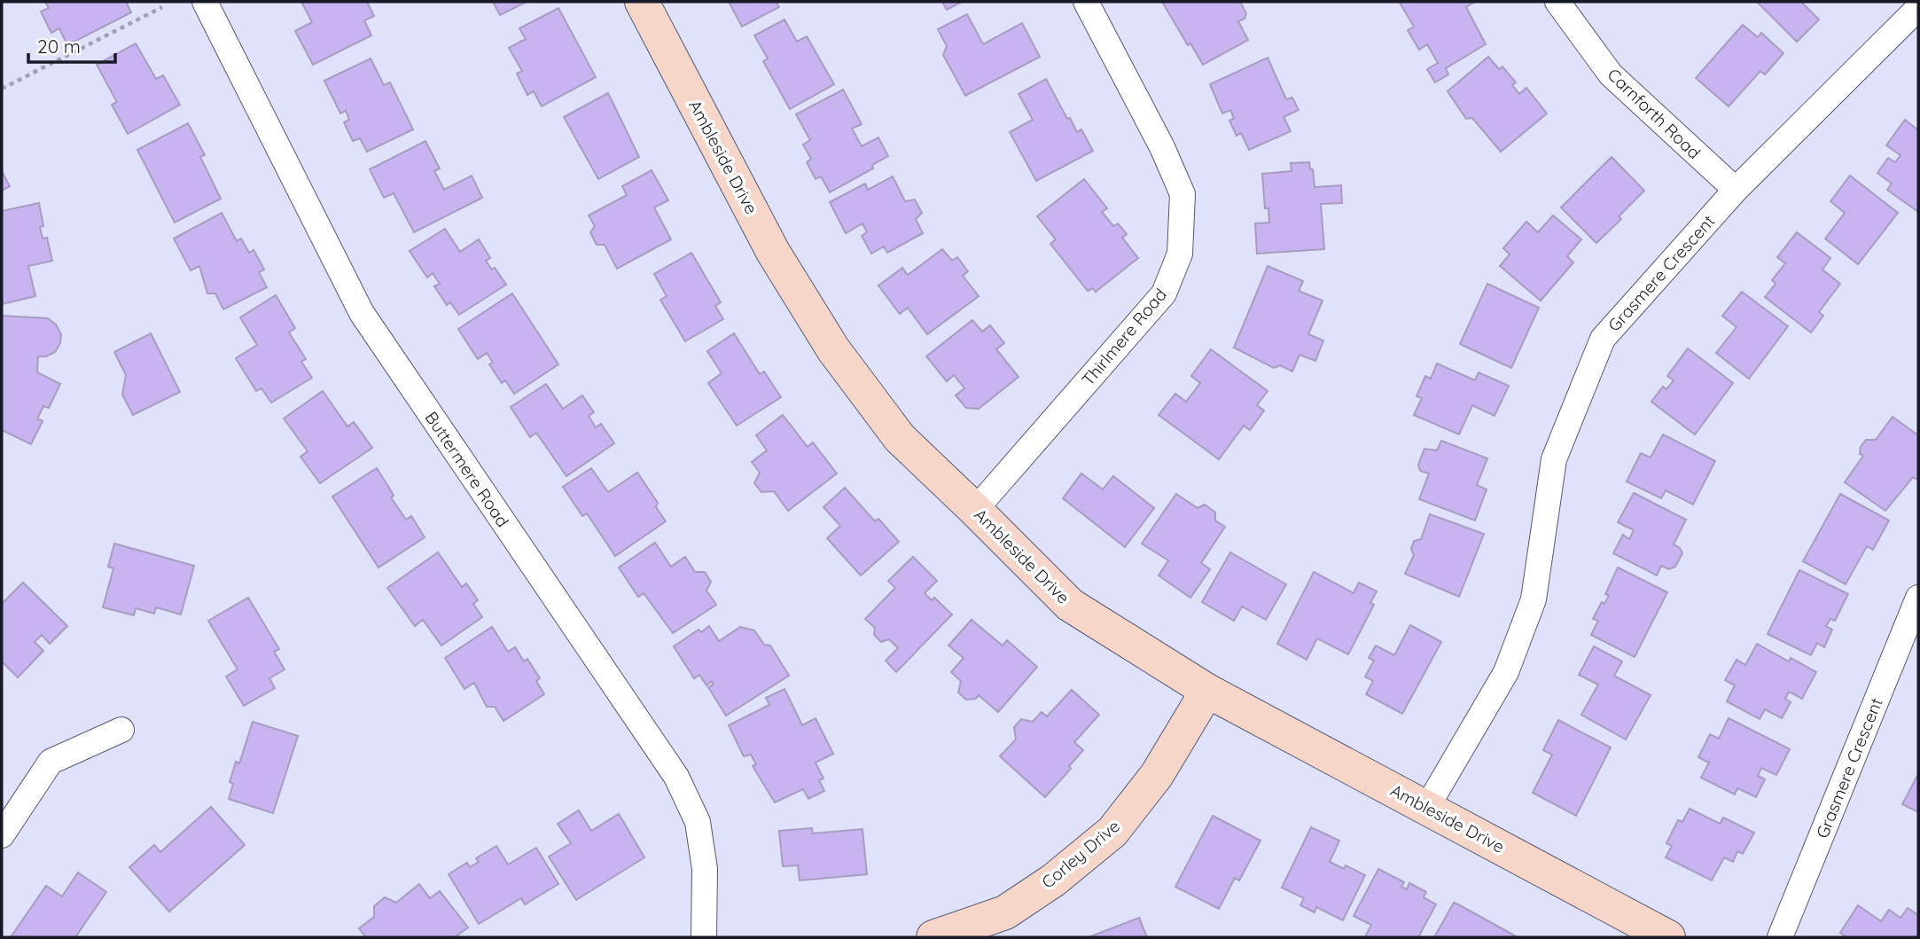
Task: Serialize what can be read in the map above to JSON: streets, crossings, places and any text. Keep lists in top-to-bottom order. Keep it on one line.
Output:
{"streets":{"street":["Carnforth Road","Ambleside Drive","Grasmere Crescent","Thirlmere Road","Buttermere Road","Corley Drive"]},"crossings":[["Carnforth Road","Grasmere Crescent"],["Ambleside Drive","Grasmere Crescent"],["Ambleside Drive","Thirlmere Road"],["Ambleside Drive","Corley Drive"]],"scale_bar":"20 m"}
